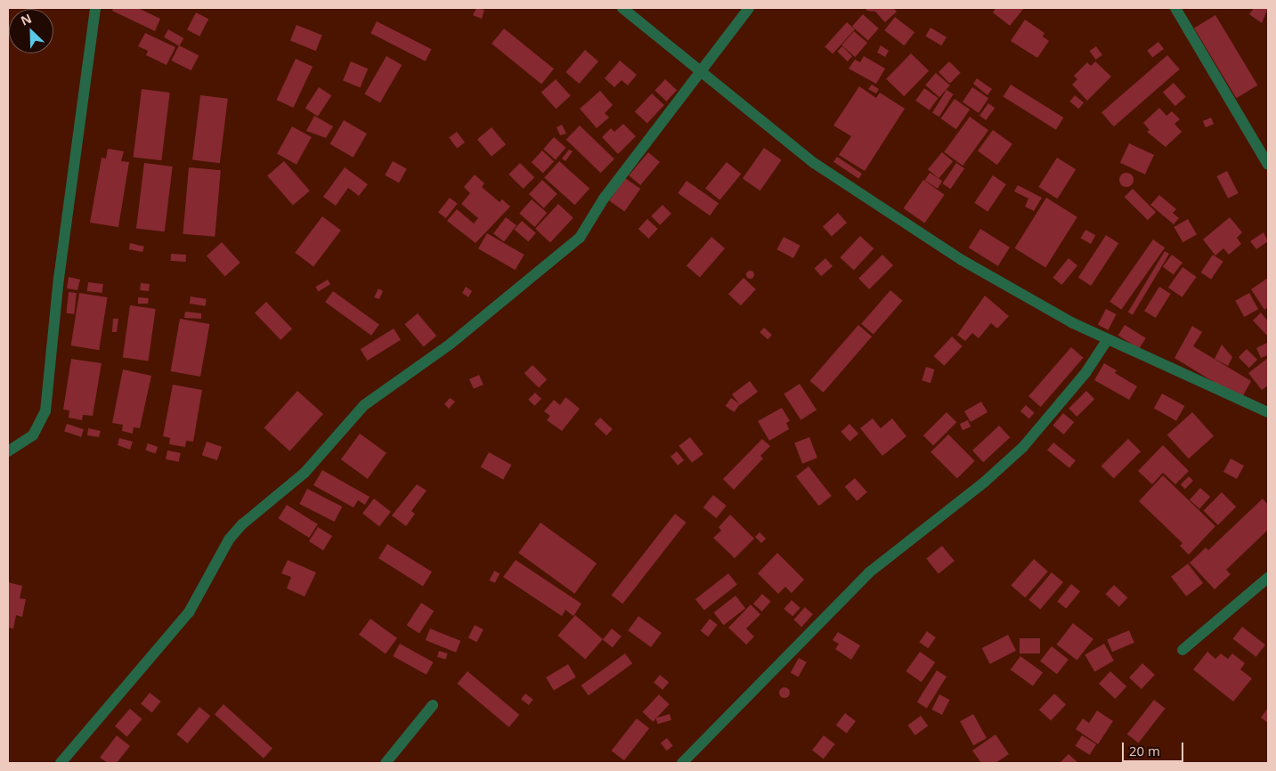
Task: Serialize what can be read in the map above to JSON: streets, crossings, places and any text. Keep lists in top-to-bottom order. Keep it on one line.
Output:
{"scale_bar":"20 m","north":"top left"}
